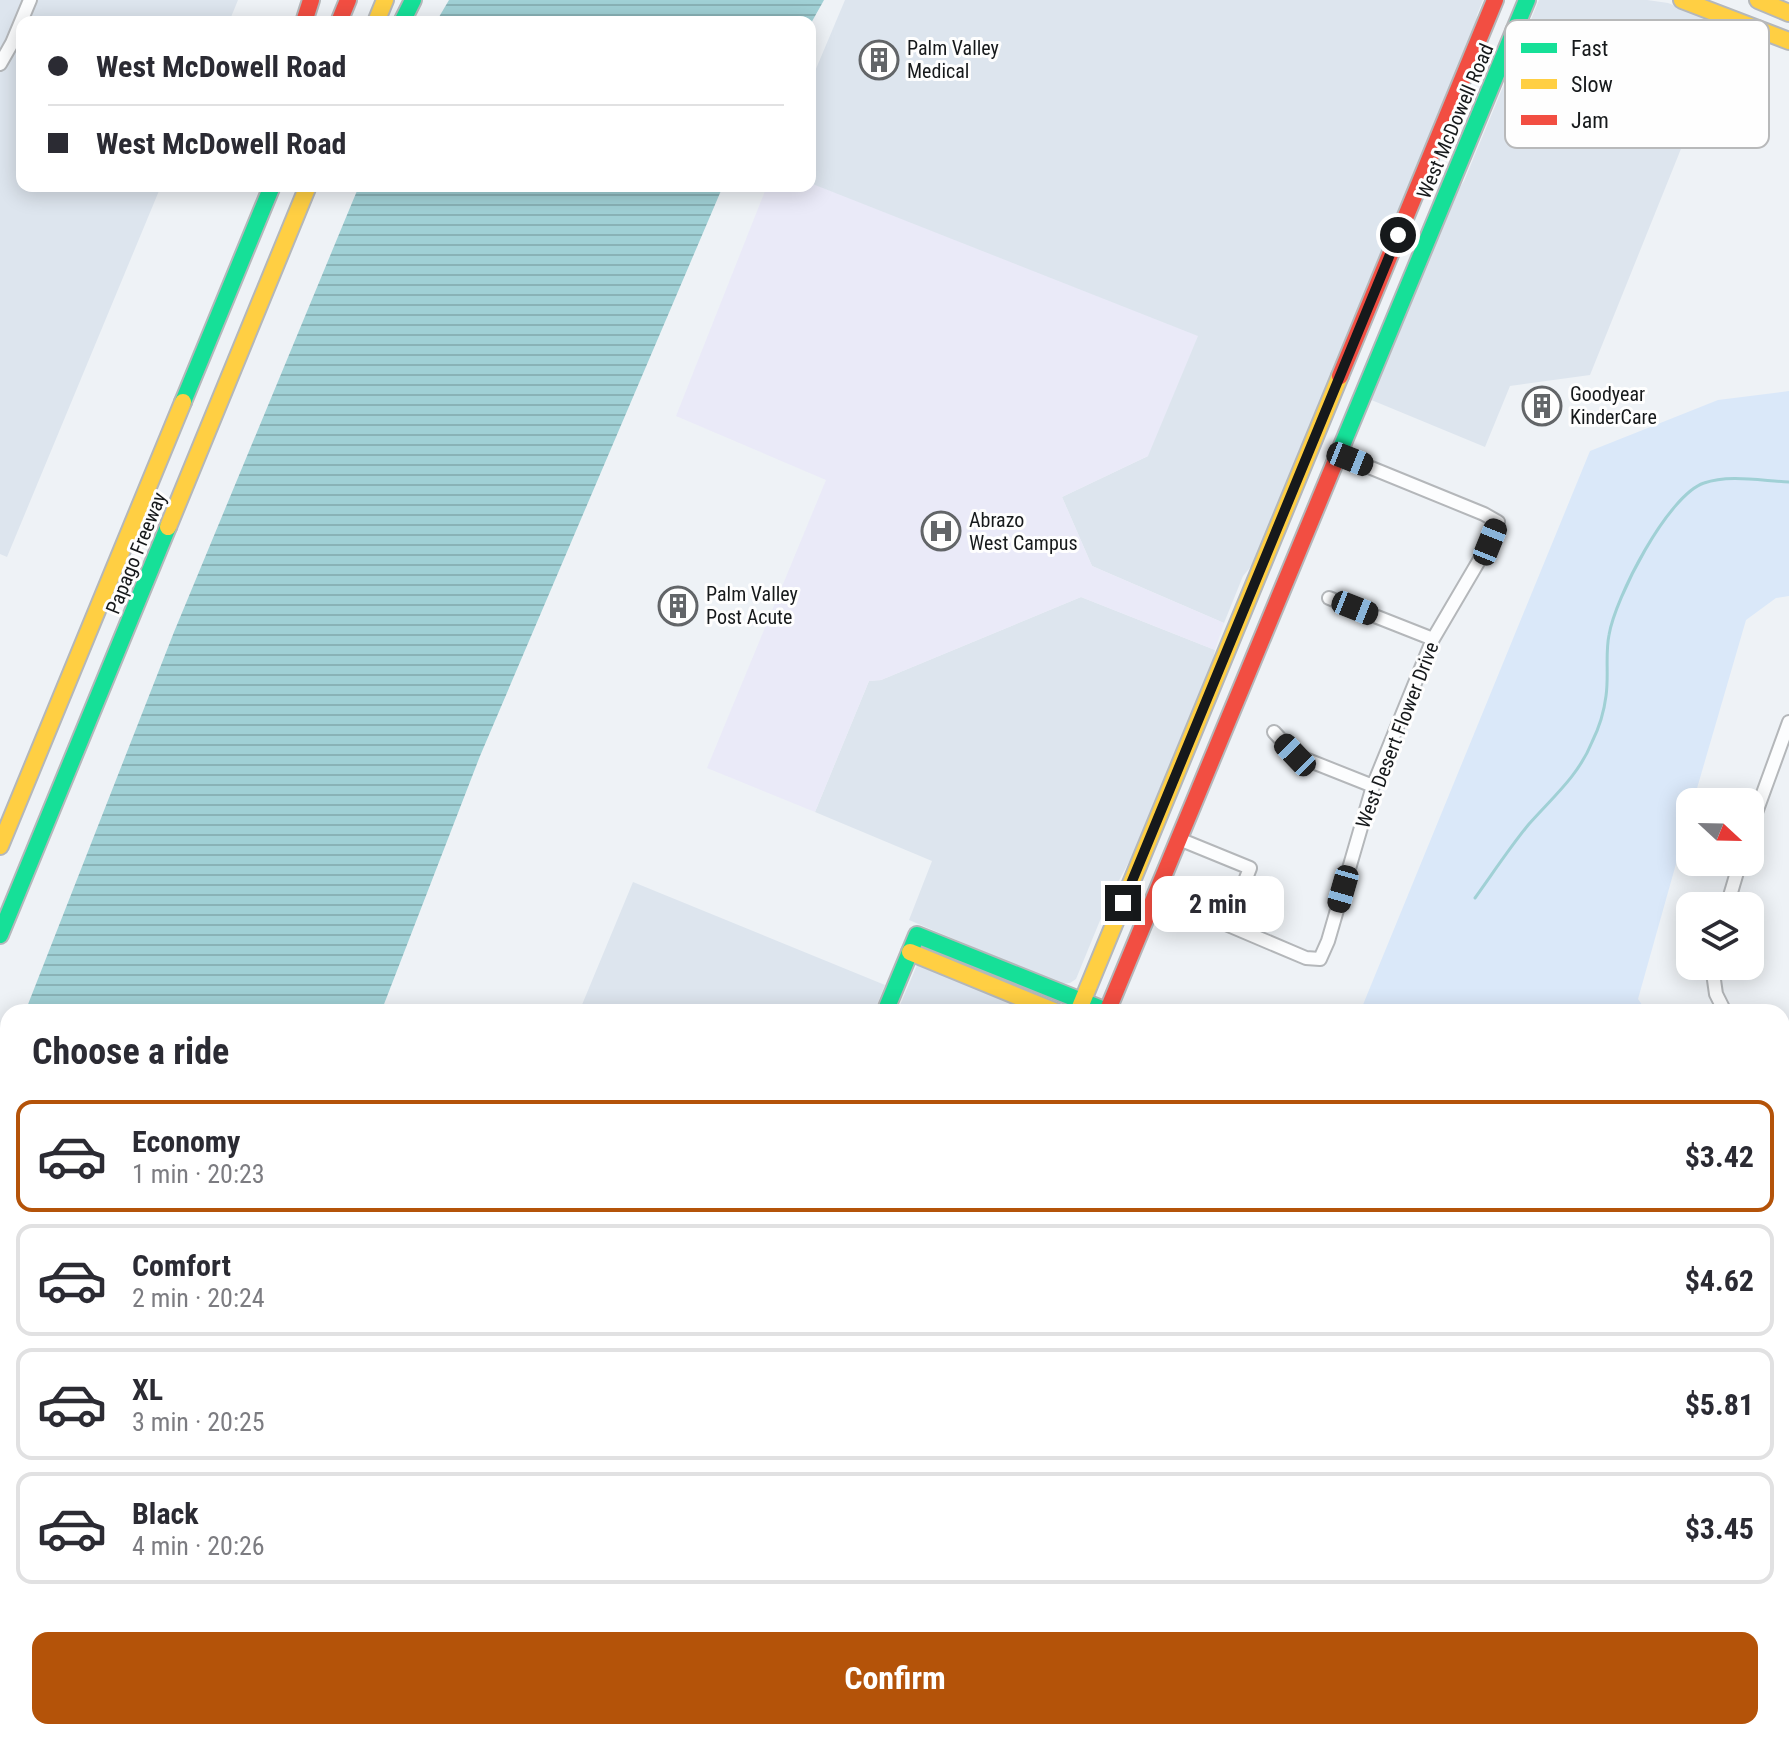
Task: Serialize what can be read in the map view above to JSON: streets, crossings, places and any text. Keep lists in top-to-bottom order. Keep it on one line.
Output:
{"streets":{"main road":["West McDowell Road","Papago Freeway"],"street":["West Desert Flower Drive"]},"crossings":[["West McDowell Road","West Desert Flower Drive"]],"places":{"building":["Palm Valley Medical","Goodyear KinderCare","Palm Valley Post Acute"],"hospital":["Abrazo West Campus"]},"legend":["Fast","Slow","Jam"],"north":"right","page":{"banner":["West McDowell Road","West McDowell Road"],"bubble":"2 min","heading":"Choose a ride","list":[{"name":"Economy","note":"1 min · 20:23","value":"$3.42"},{"name":"Comfort","note":"2 min · 20:24","value":"$4.62"},{"name":"XL","note":"3 min · 20:25","value":"$5.81"},{"name":"Black","note":"4 min · 20:26","value":"$3.45"}],"buttons":"Confirm"}}
